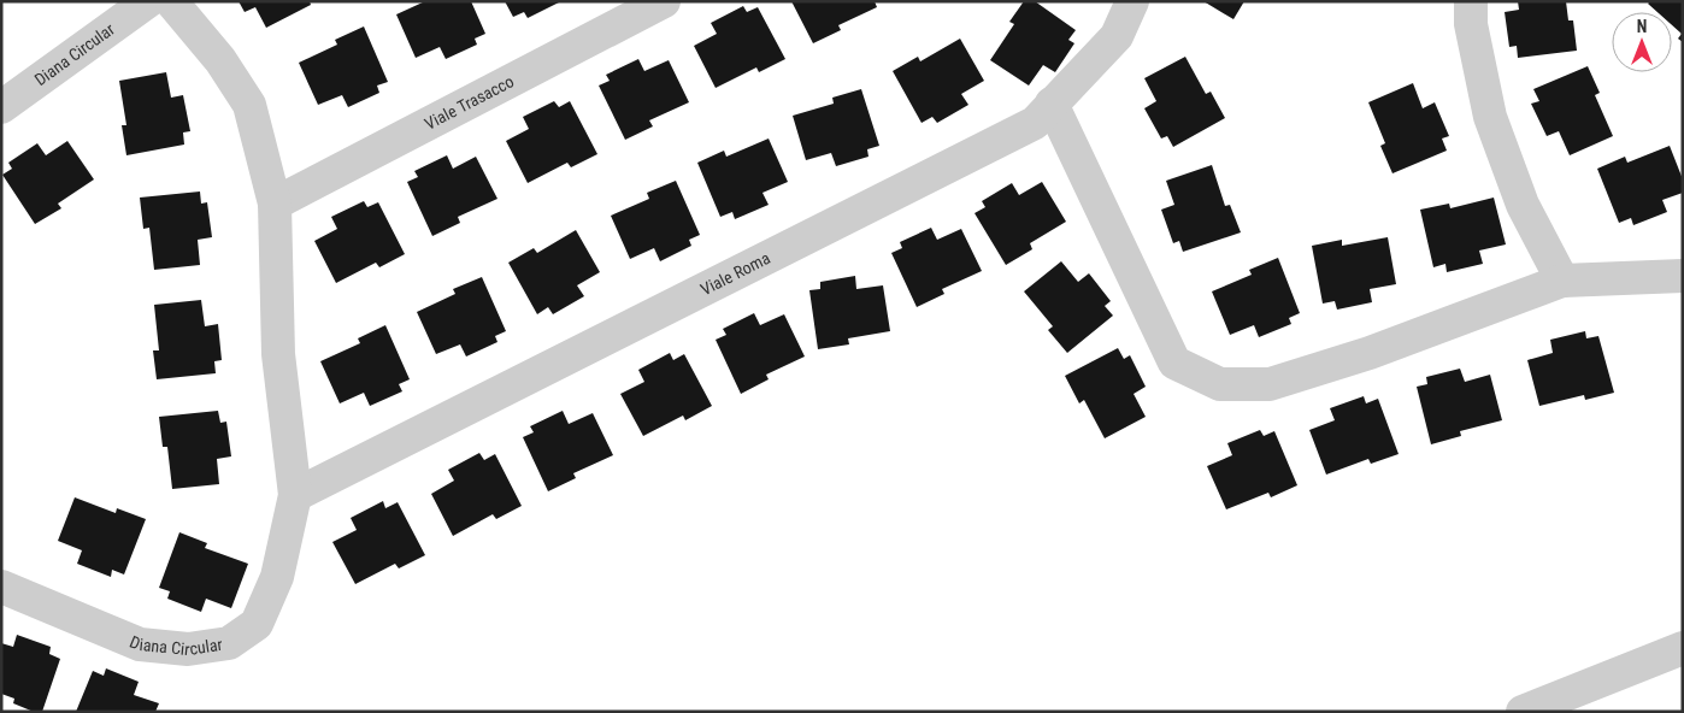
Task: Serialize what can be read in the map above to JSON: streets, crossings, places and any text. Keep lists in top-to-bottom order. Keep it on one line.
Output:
{"streets":{"street":["Diana Circular","Viale Trasacco","Viale Roma"]},"crossings":[["Diana Circular","Viale Trasacco"],["Diana Circular","Viale Roma"]],"north":"top"}
